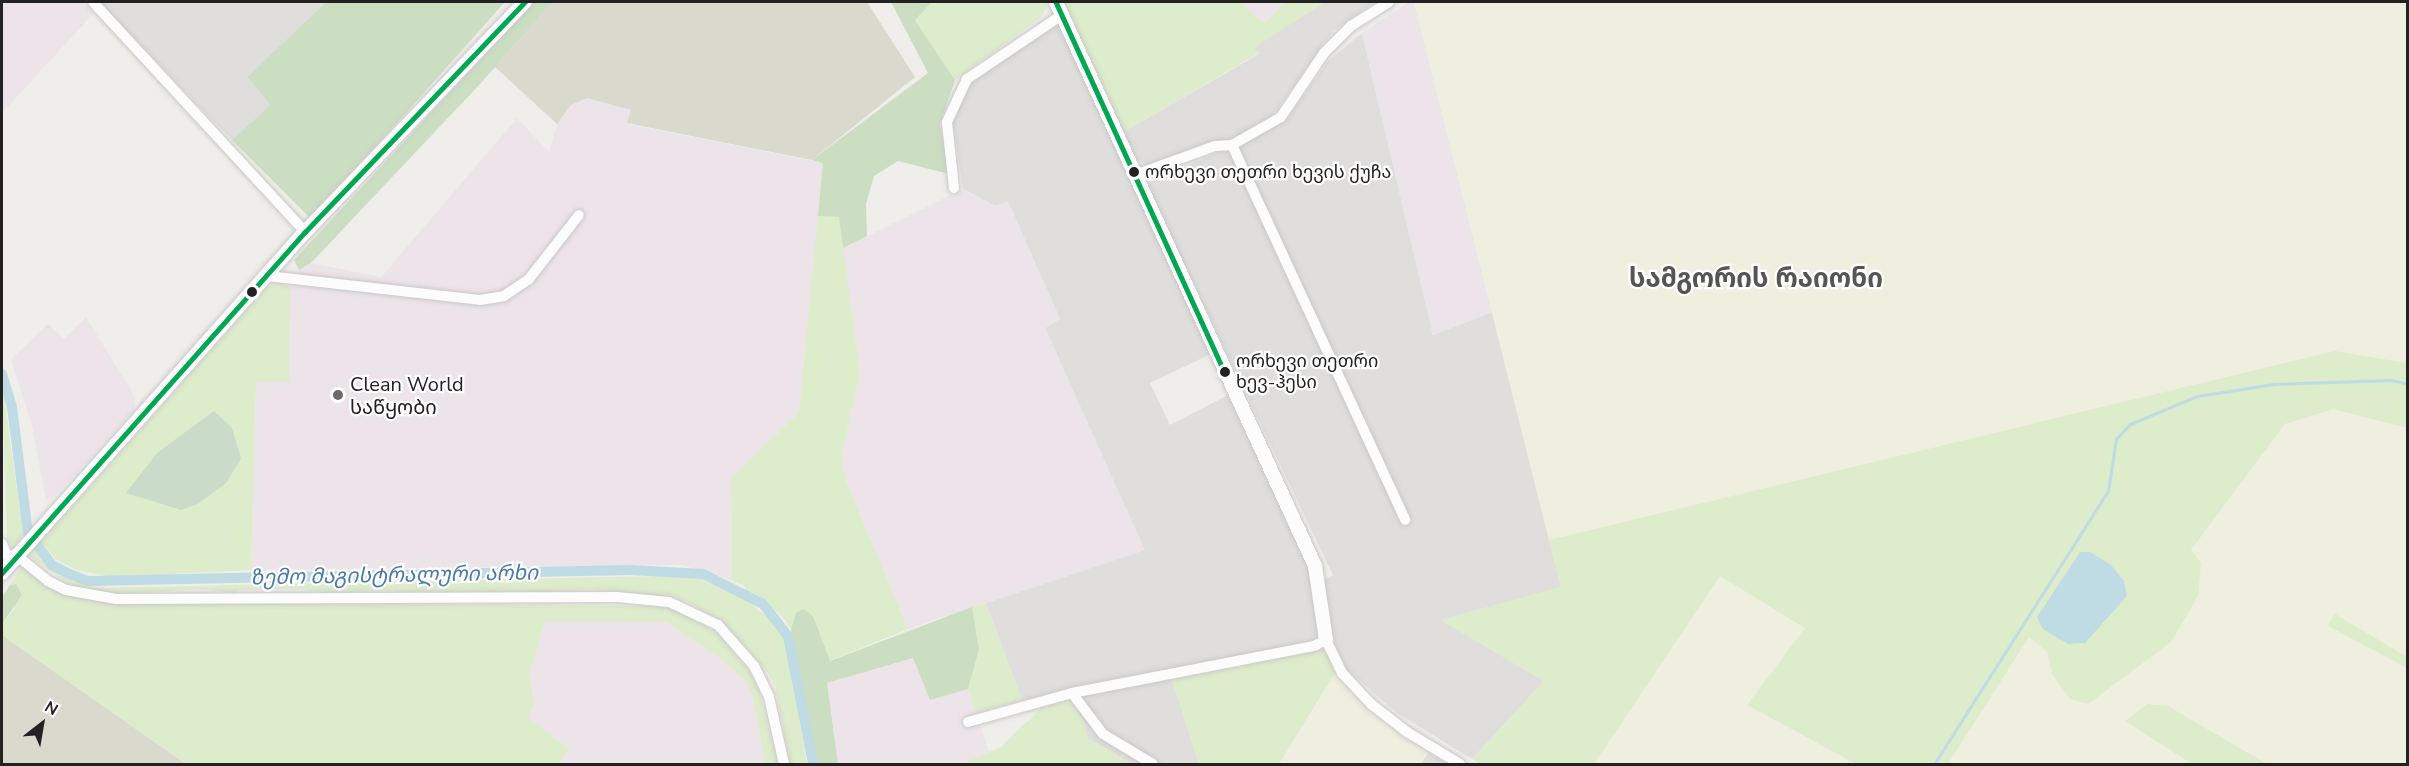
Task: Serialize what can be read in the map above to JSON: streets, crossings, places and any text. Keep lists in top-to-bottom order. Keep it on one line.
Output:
{"districts":["სამგორის რაიონი"],"water":["ზემო მაგისტრალური არხი"],"places":["ორხევი თეთრი ხევის ქუჩა","ორხევი თეთრი ხევ-ჰესი","Clean World საწყობი"],"north":"top right"}
